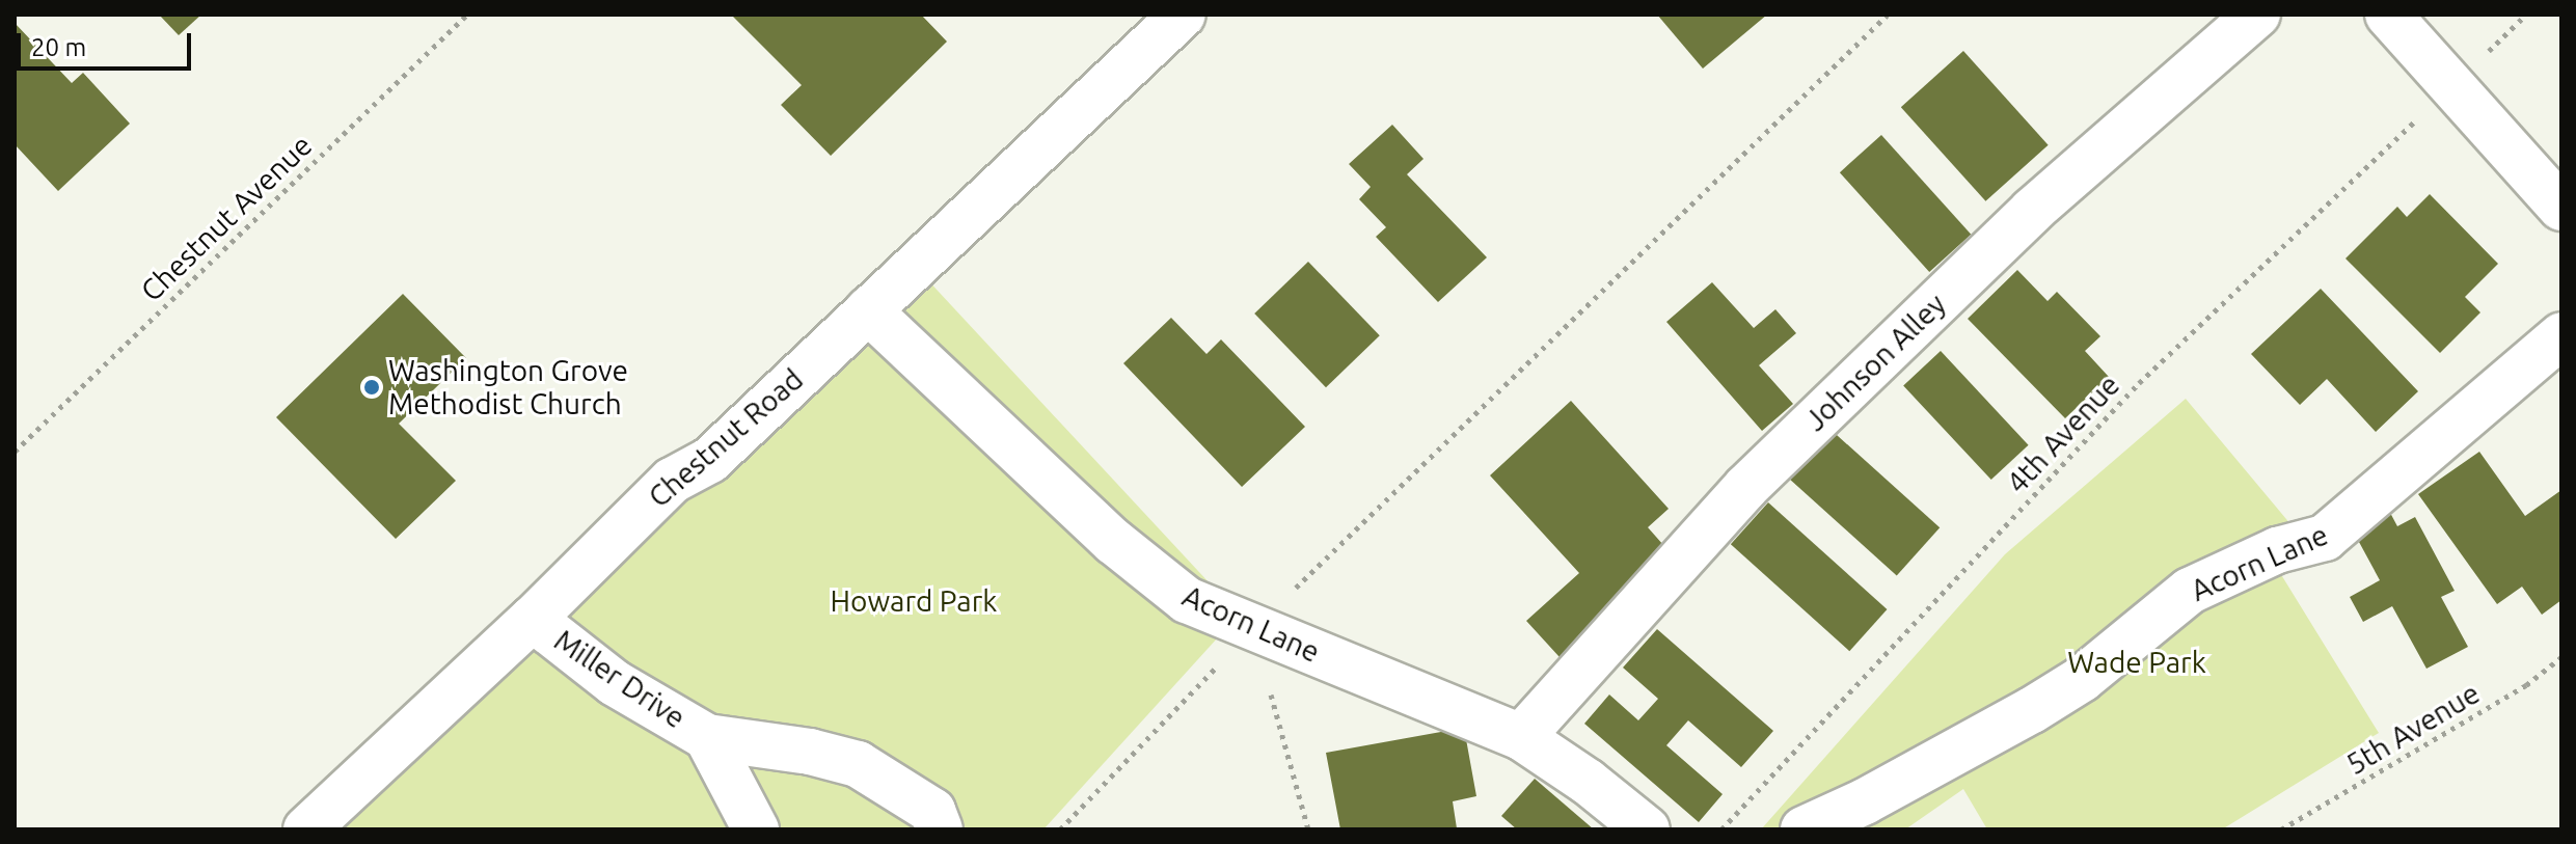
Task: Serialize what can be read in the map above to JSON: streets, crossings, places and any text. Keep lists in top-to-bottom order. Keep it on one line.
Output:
{"streets":{"street":["Johnson Alley","Chestnut Road","Acorn Lane","Miller Drive"],"path":["Chestnut Avenue","4th Avenue","5th Avenue"]},"crossings":[["Johnson Alley","Acorn Lane"],["Chestnut Road","Acorn Lane"],["Chestnut Road","Miller Drive"]],"parks":["Howard Park","Wade Park"],"places":["Washington Grove Methodist Church"],"scale_bar":"20 m"}
